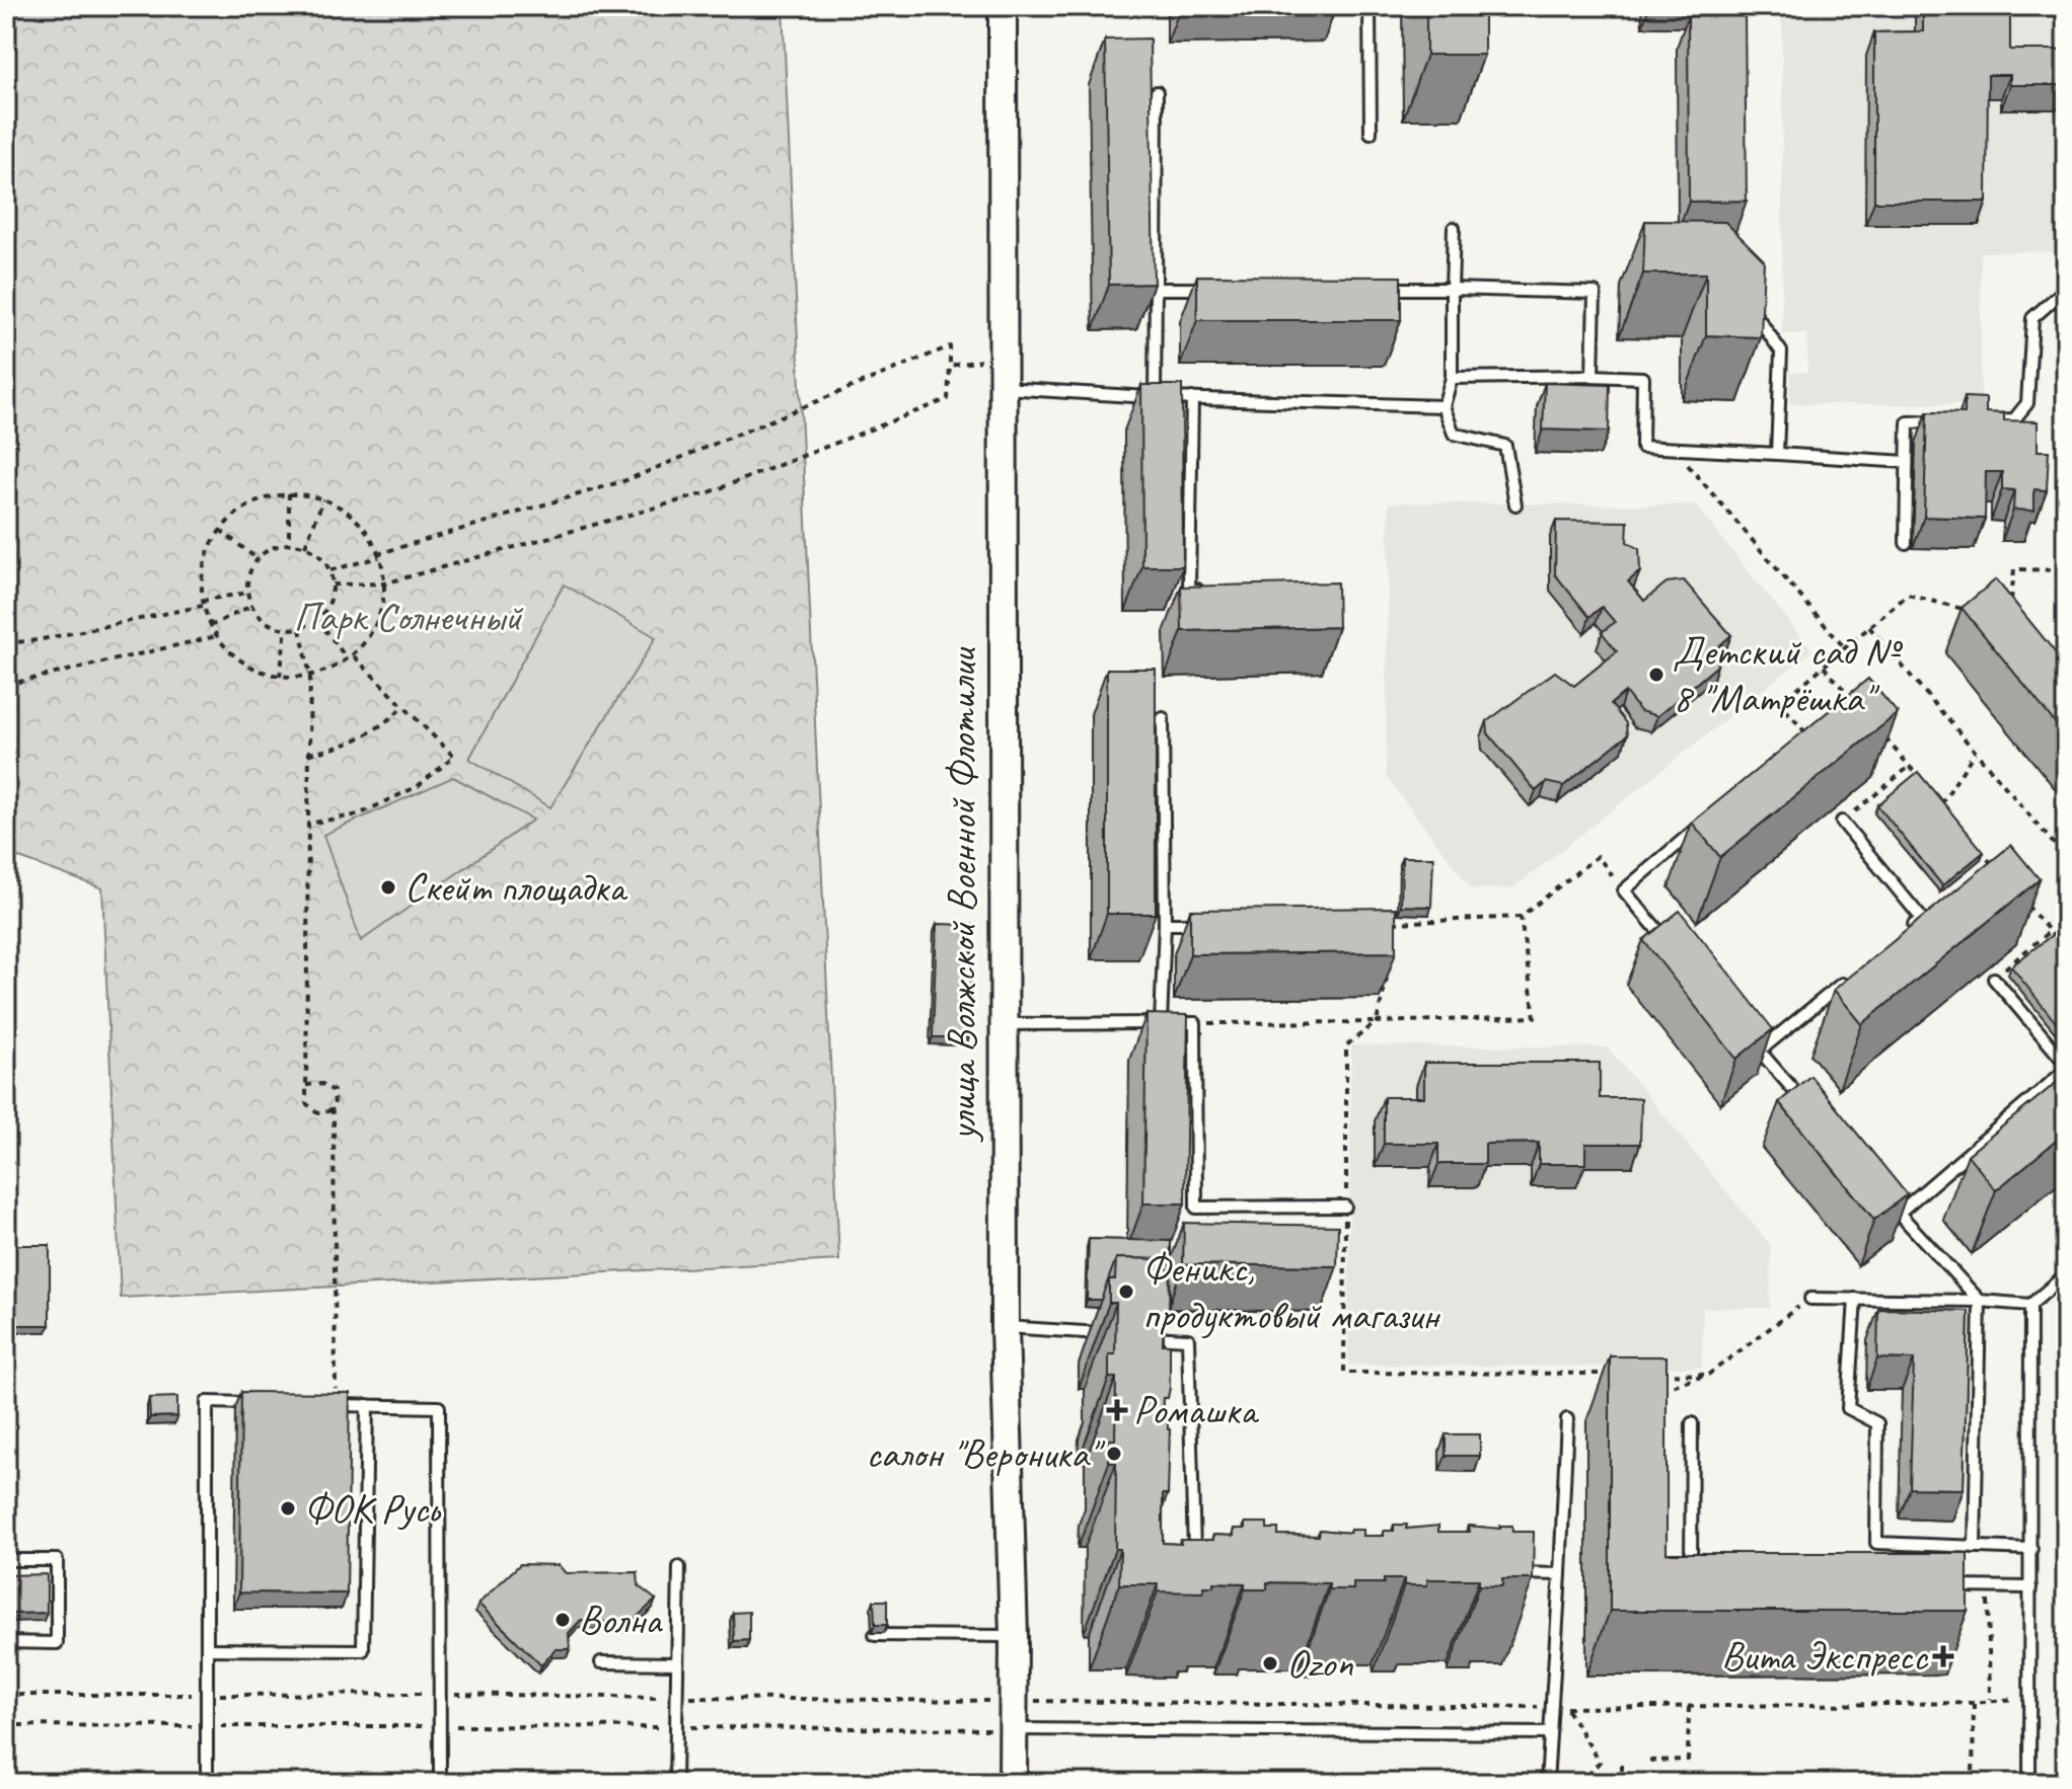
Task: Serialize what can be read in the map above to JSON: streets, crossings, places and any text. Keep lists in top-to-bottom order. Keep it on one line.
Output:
{"streets":{"street":["улица Волжской Военной Флотилии"]},"parks":["Парк Солнечный"],"places":{"other":["Детский сад № 8 \"Матрёшка\"","Скейт площадка","Феникс, продуктовый магазин","салон \"Вероника\"","ФОК Русь","Волна","Ozon"],"health":["Ромашка","Вита Экспресс"]}}
